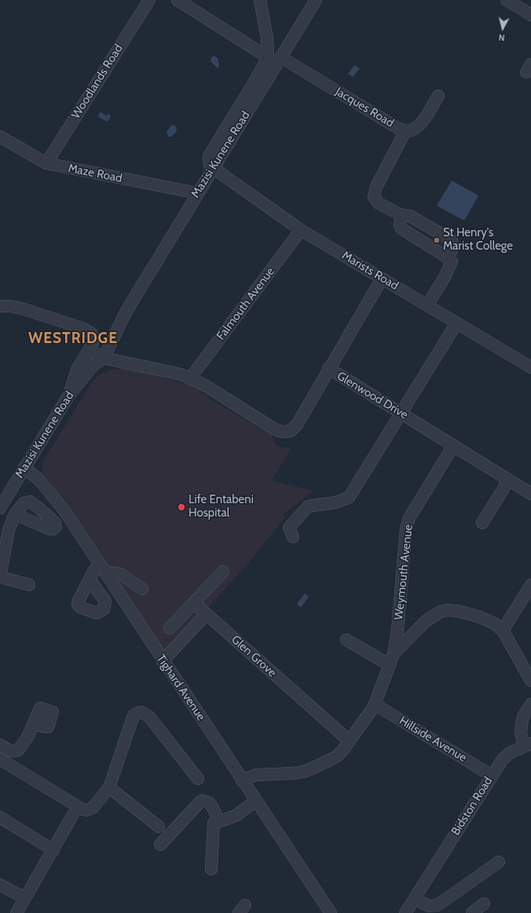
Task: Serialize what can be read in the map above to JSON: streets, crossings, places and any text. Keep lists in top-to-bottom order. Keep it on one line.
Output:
{"streets":{"street":["Woodlands Road","Jacques Road","Mazisi Kunene Road","Maze Road","Marists Road","Falmouth Avenue","Glenwood Drive","Weymouth Avenue","Glen Grove","Tighard Avenue","Hillside Avenue","Bidston Road"]},"crossings":[["Woodlands Road","Maze Road"],["Jacques Road","Mazisi Kunene Road"],["Mazisi Kunene Road","Maze Road"],["Mazisi Kunene Road","Marists Road"],["Mazisi Kunene Road","Glenwood Drive"],["Mazisi Kunene Road","Tighard Avenue"],["Marists Road","Falmouth Avenue"],["Falmouth Avenue","Glenwood Drive"],["Glenwood Drive","Weymouth Avenue"],["Weymouth Avenue","Glen Grove"],["Weymouth Avenue","Tighard Avenue"],["Weymouth Avenue","Hillside Avenue"],["Hillside Avenue","Bidston Road"]],"districts":["WESTRIDGE"],"places":["St Henry's Marist College","Life Entabeni Hospital"],"north":"bottom"}
